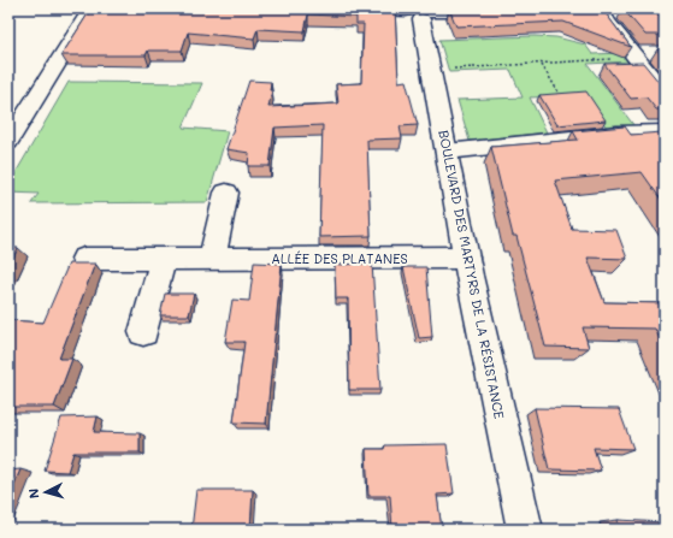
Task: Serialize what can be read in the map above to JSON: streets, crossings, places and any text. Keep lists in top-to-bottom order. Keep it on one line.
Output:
{"streets":{"street":["ALLÉE DES PLATANES","BOULEVARD DES MARTYRS DE LA RÉSISTANCE"]},"crossings":[["ALLÉE DES PLATANES","BOULEVARD DES MARTYRS DE LA RÉSISTANCE"]],"north":"left"}
